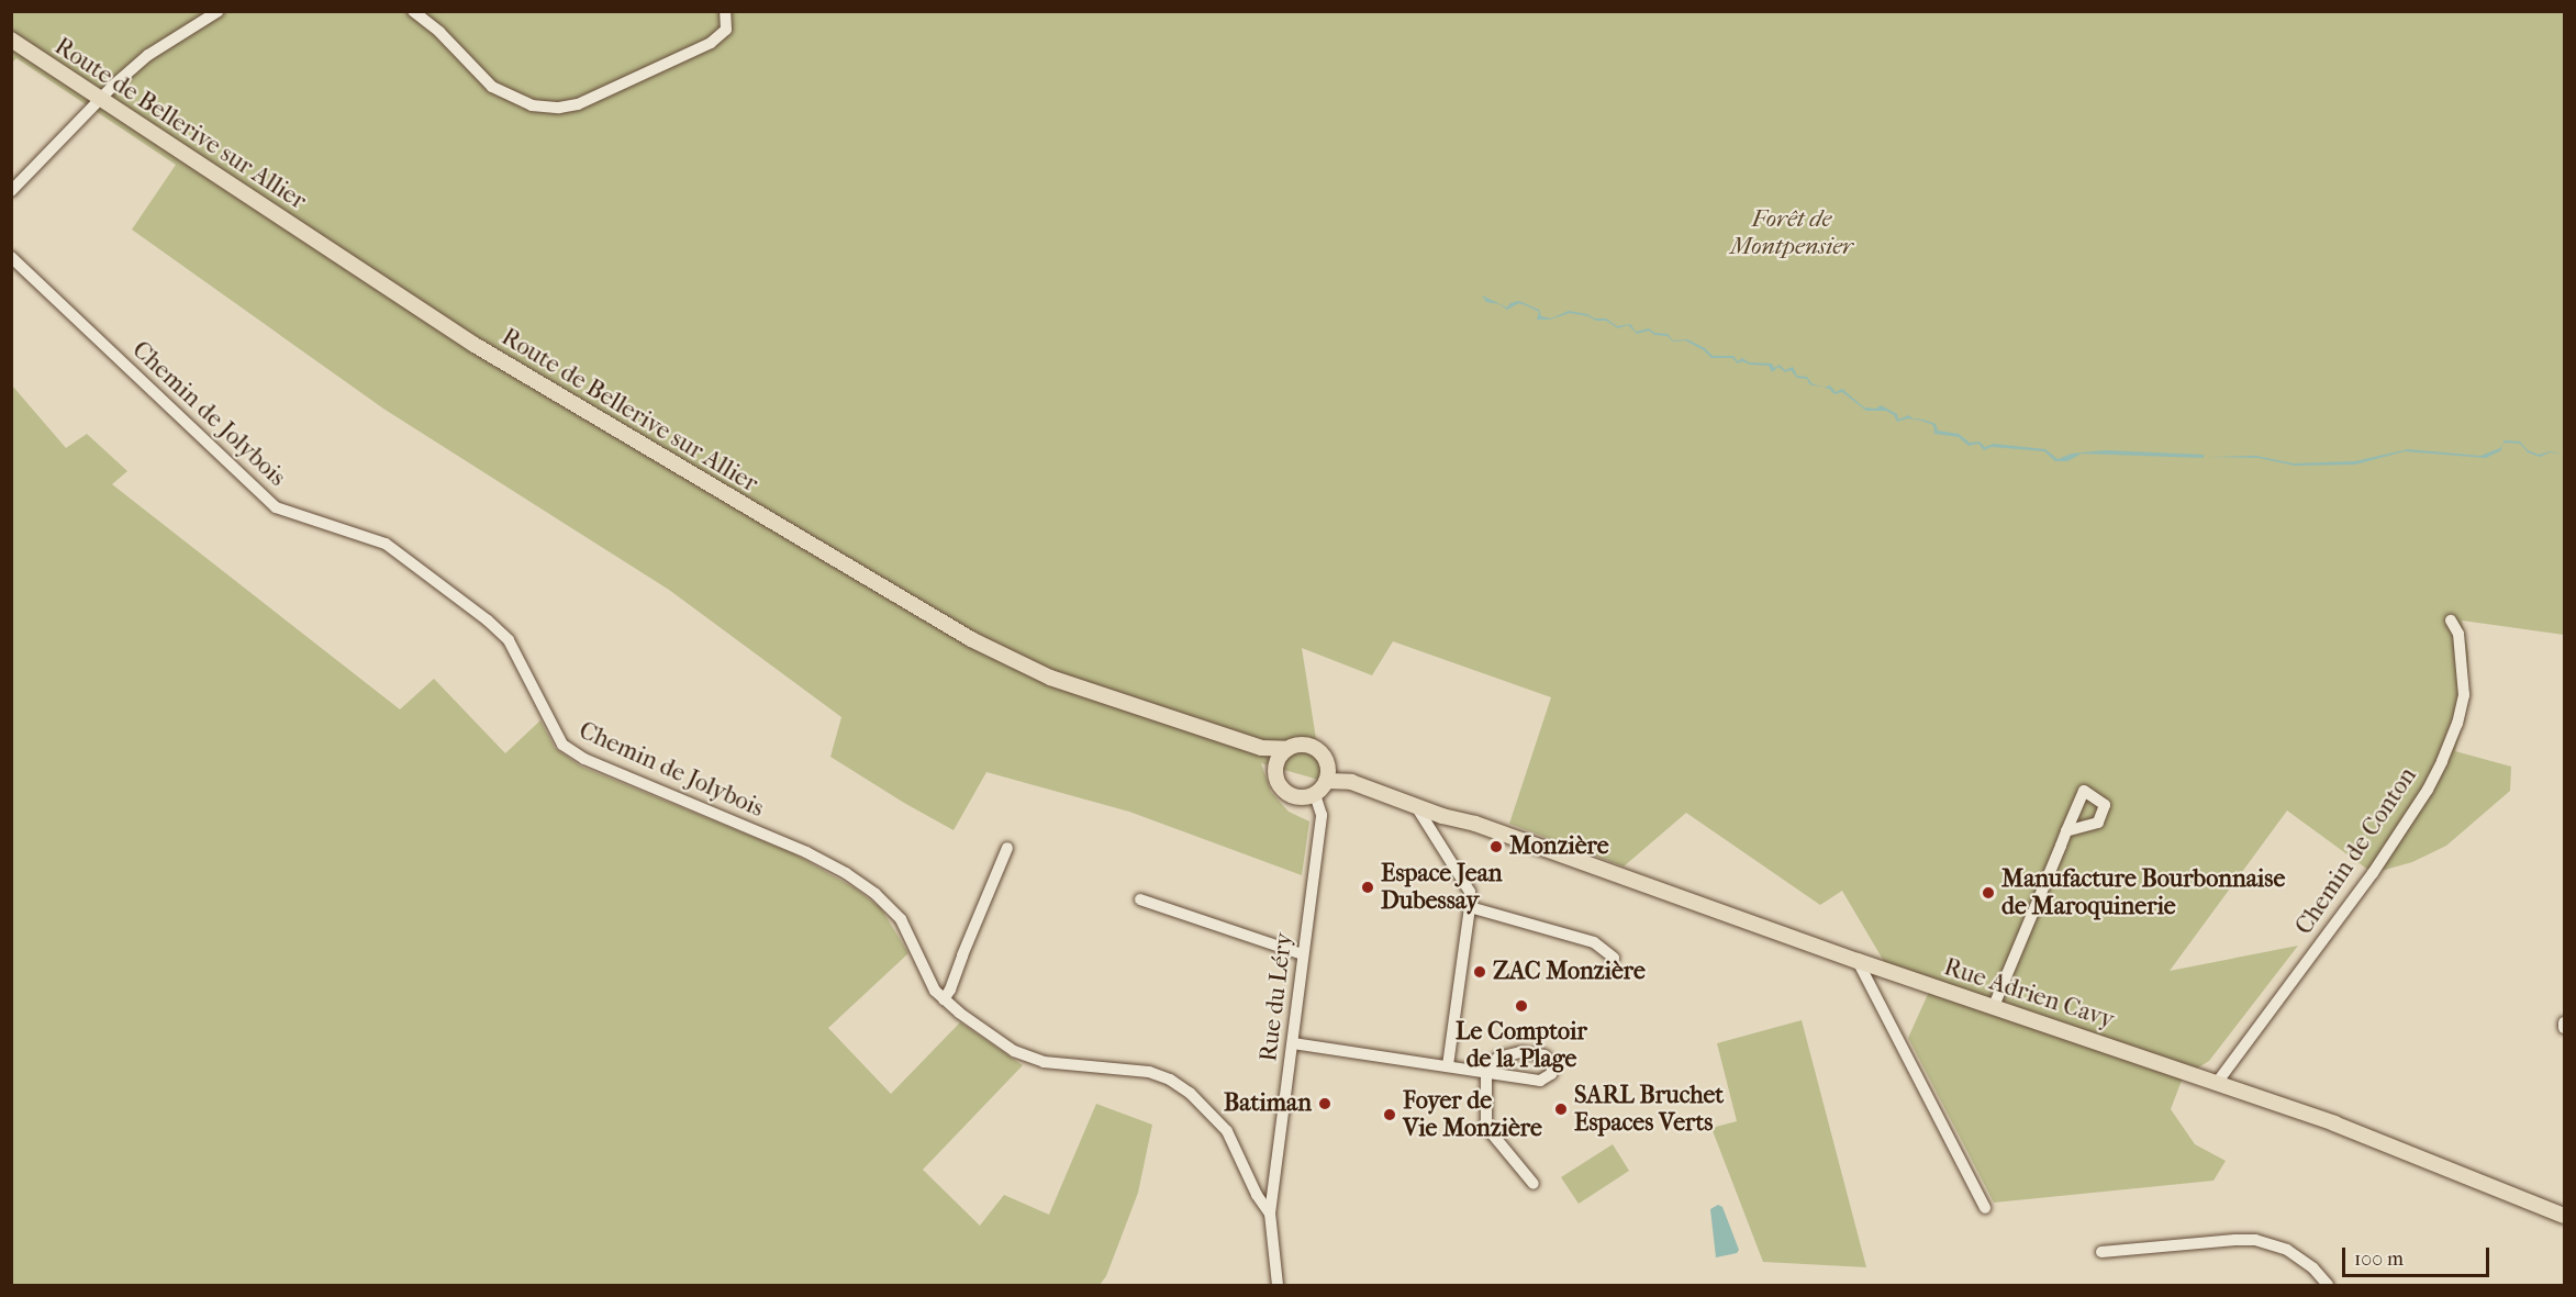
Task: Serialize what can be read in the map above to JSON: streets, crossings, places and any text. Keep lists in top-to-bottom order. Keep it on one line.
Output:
{"streets":{"main road":["Route de Bellerive sur Allier","Rue Adrien Cavy"],"street":["Chemin de Jolybois","Chemin de Conton","Rue du Léry"]},"crossings":[["Route de Bellerive sur Allier","Rue Adrien Cavy"],["Route de Bellerive sur Allier","Rue du Léry"],["Chemin de Jolybois","Rue du Léry"],["Chemin de Conton","Rue Adrien Cavy"],["Rue Adrien Cavy","Rue du Léry"]],"parks":["Forêt de Montpensier"],"places":["Monzière","Espace Jean Dubessay","Manufacture Bourbonnaise de Maroquinerie","ZAC Monzière","Le Comptoir de la Plage","Batiman","SARL Bruchet Espaces Verts","Foyer de Vie Monzière"],"scale_bar":"100 m"}
